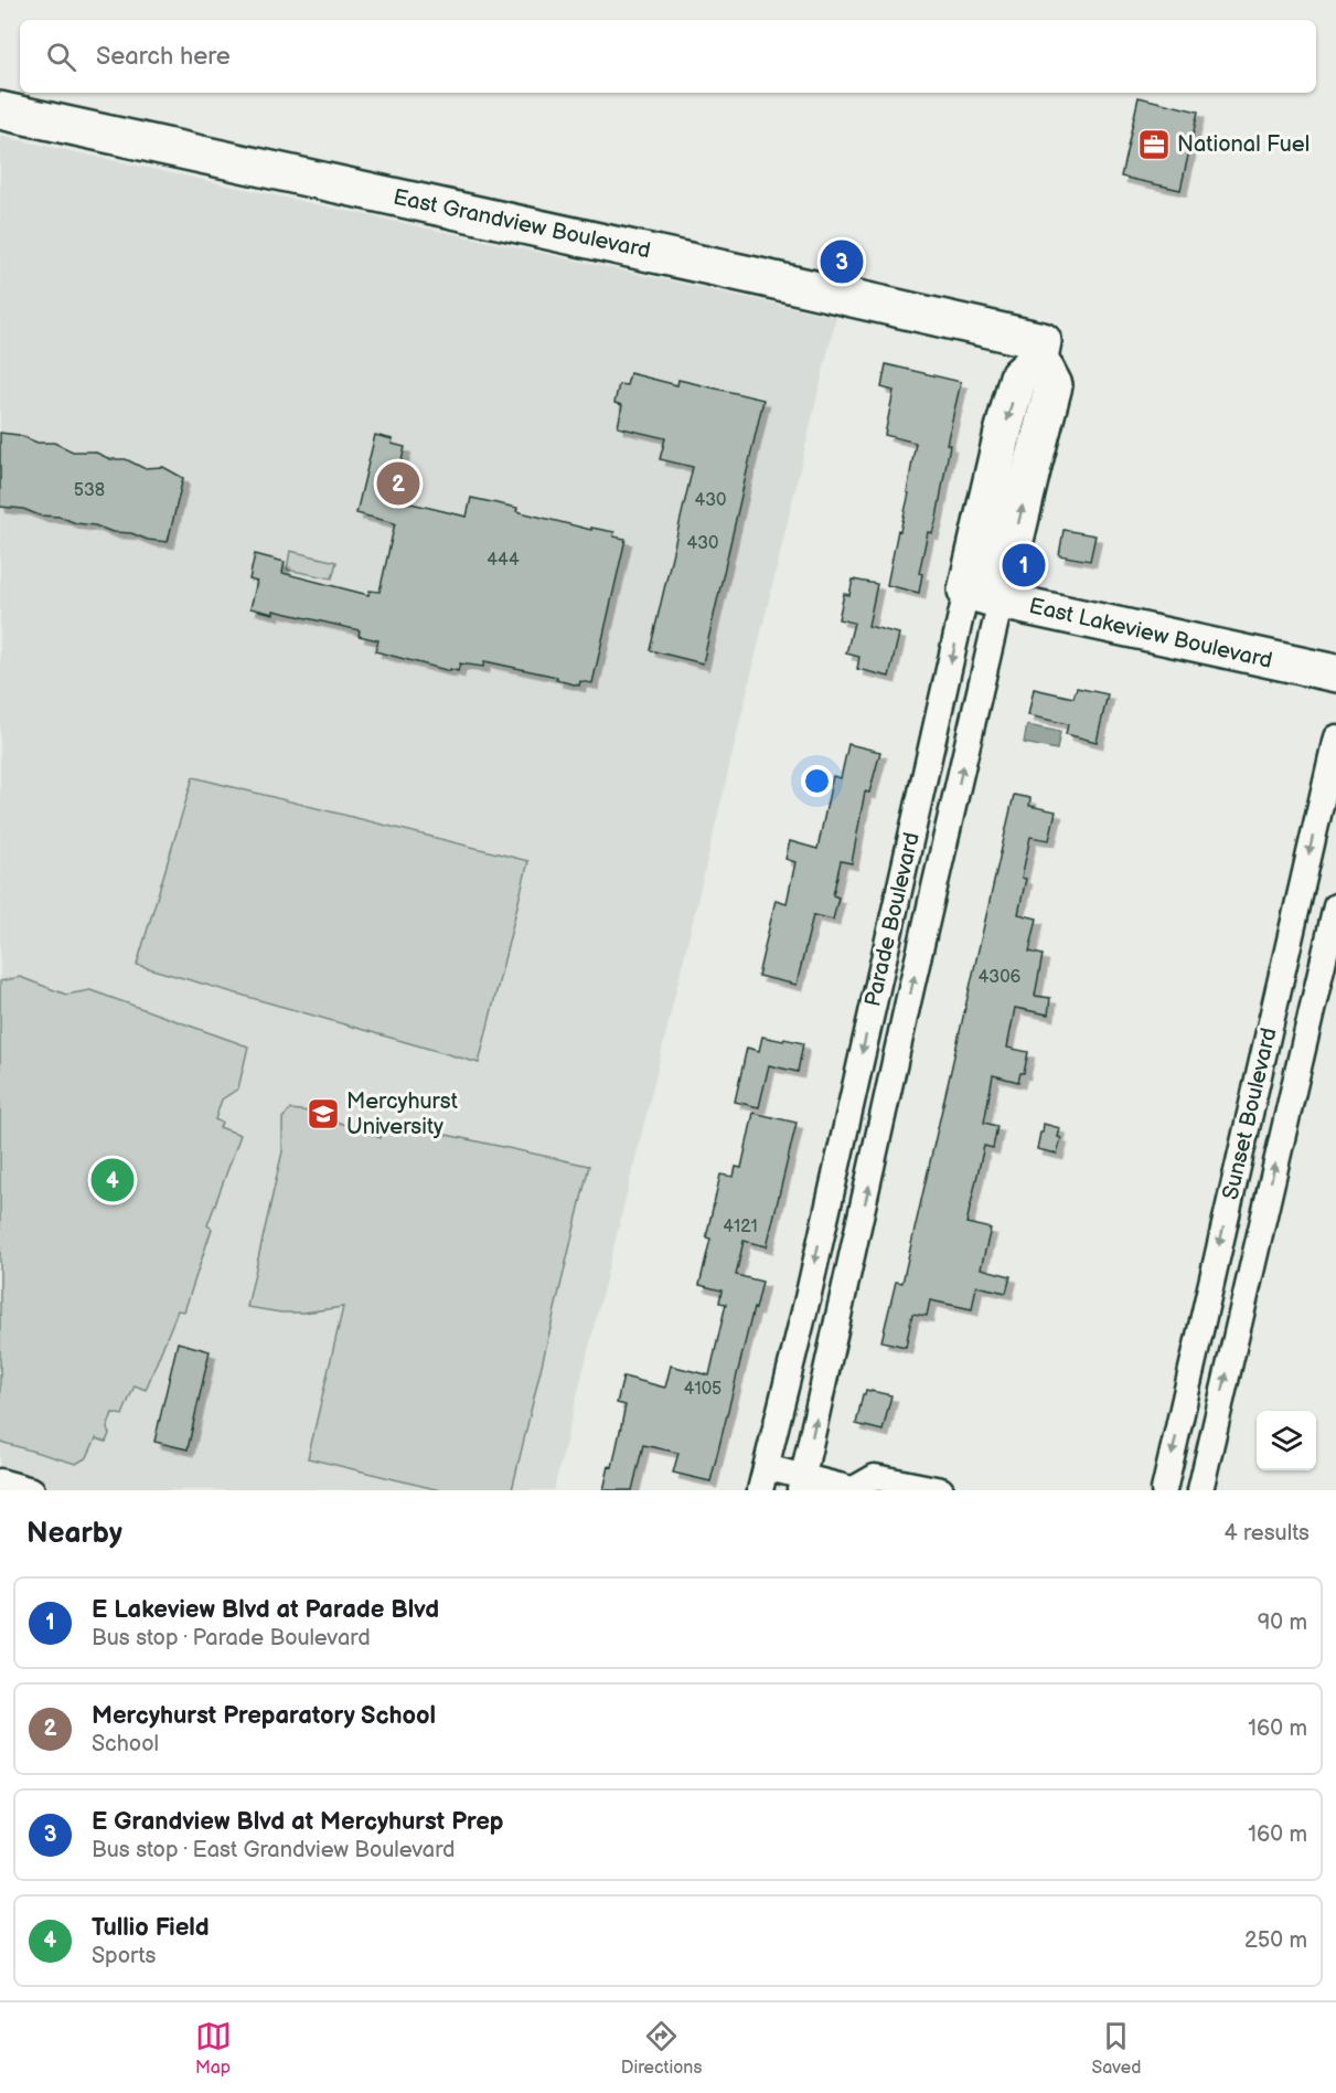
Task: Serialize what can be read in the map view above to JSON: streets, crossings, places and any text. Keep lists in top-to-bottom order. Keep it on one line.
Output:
{"streets":{"street":["East Grandview Boulevard","East Lakeview Boulevard","Parade Boulevard","Sunset Boulevard"]},"crossings":[["East Grandview Boulevard","Parade Boulevard"],["East Lakeview Boulevard","Parade Boulevard"]],"places":{"office":["National Fuel"],"school or university":["Mercyhurst University"]},"house_numbers":["538","430","430","444","4306","4121","4105"],"page":{"search":"Search here","pins":["3","2","1","4"],"heading":["Nearby","4 results"],"list":[{"mark":"1","name":"E Lakeview Blvd at Parade Blvd","note":"Bus stop · Parade Boulevard","value":"90 m"},{"mark":"2","name":"Mercyhurst Preparatory School","note":"School","value":"160 m"},{"mark":"3","name":"E Grandview Blvd at Mercyhurst Prep","note":"Bus stop · East Grandview Boulevard","value":"160 m"},{"mark":"4","name":"Tullio Field","note":"Sports","value":"250 m"}],"nav":["Map","Directions","Saved"]}}
